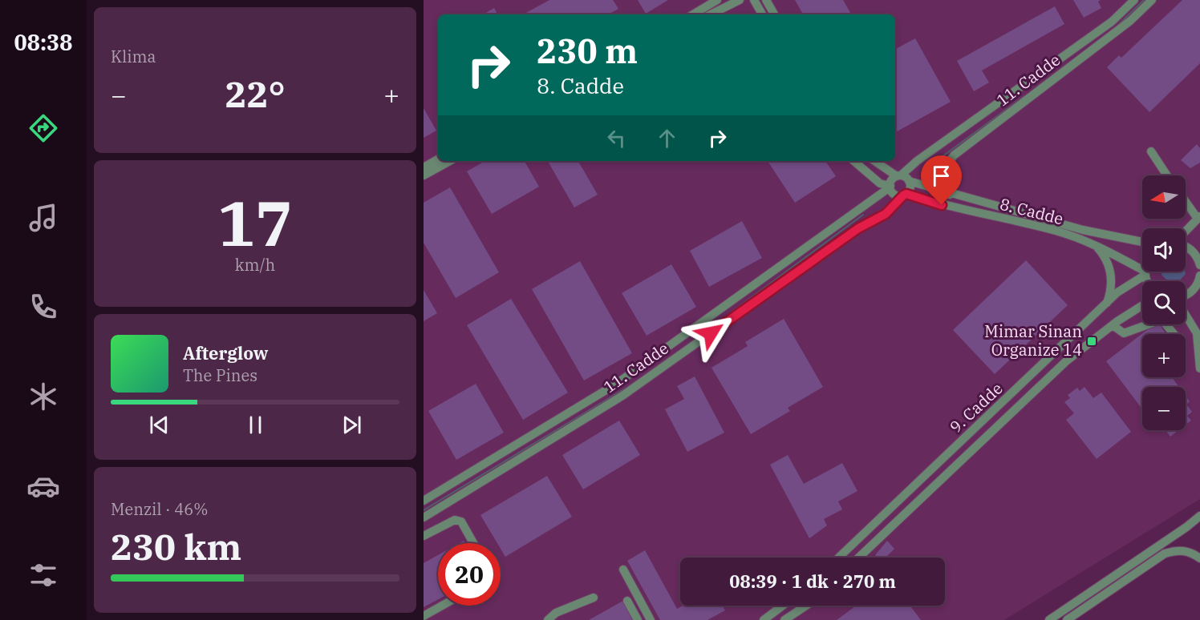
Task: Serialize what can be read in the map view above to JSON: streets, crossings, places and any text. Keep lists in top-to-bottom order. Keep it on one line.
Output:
{"streets":{"street":["11. Cadde","8. Cadde","9. Cadde"]},"crossings":[["11. Cadde","8. Cadde"],["8. Cadde","9. Cadde"]],"places":{"transit":["Mimar Sinan Organize 14"]},"north":"left","page":{"tabs":"08:38","tile":["Klima",["17","km/h"],["Menzil · 46%","230 km"]],"turn":["230 m","8. Cadde"],"heat":["−","22°","+"],"map_buttons":["+","−"],"song":["Afterglow","The Pines"],"limit":"20","trip":"08:39 · 1 dk · 270 m"}}
